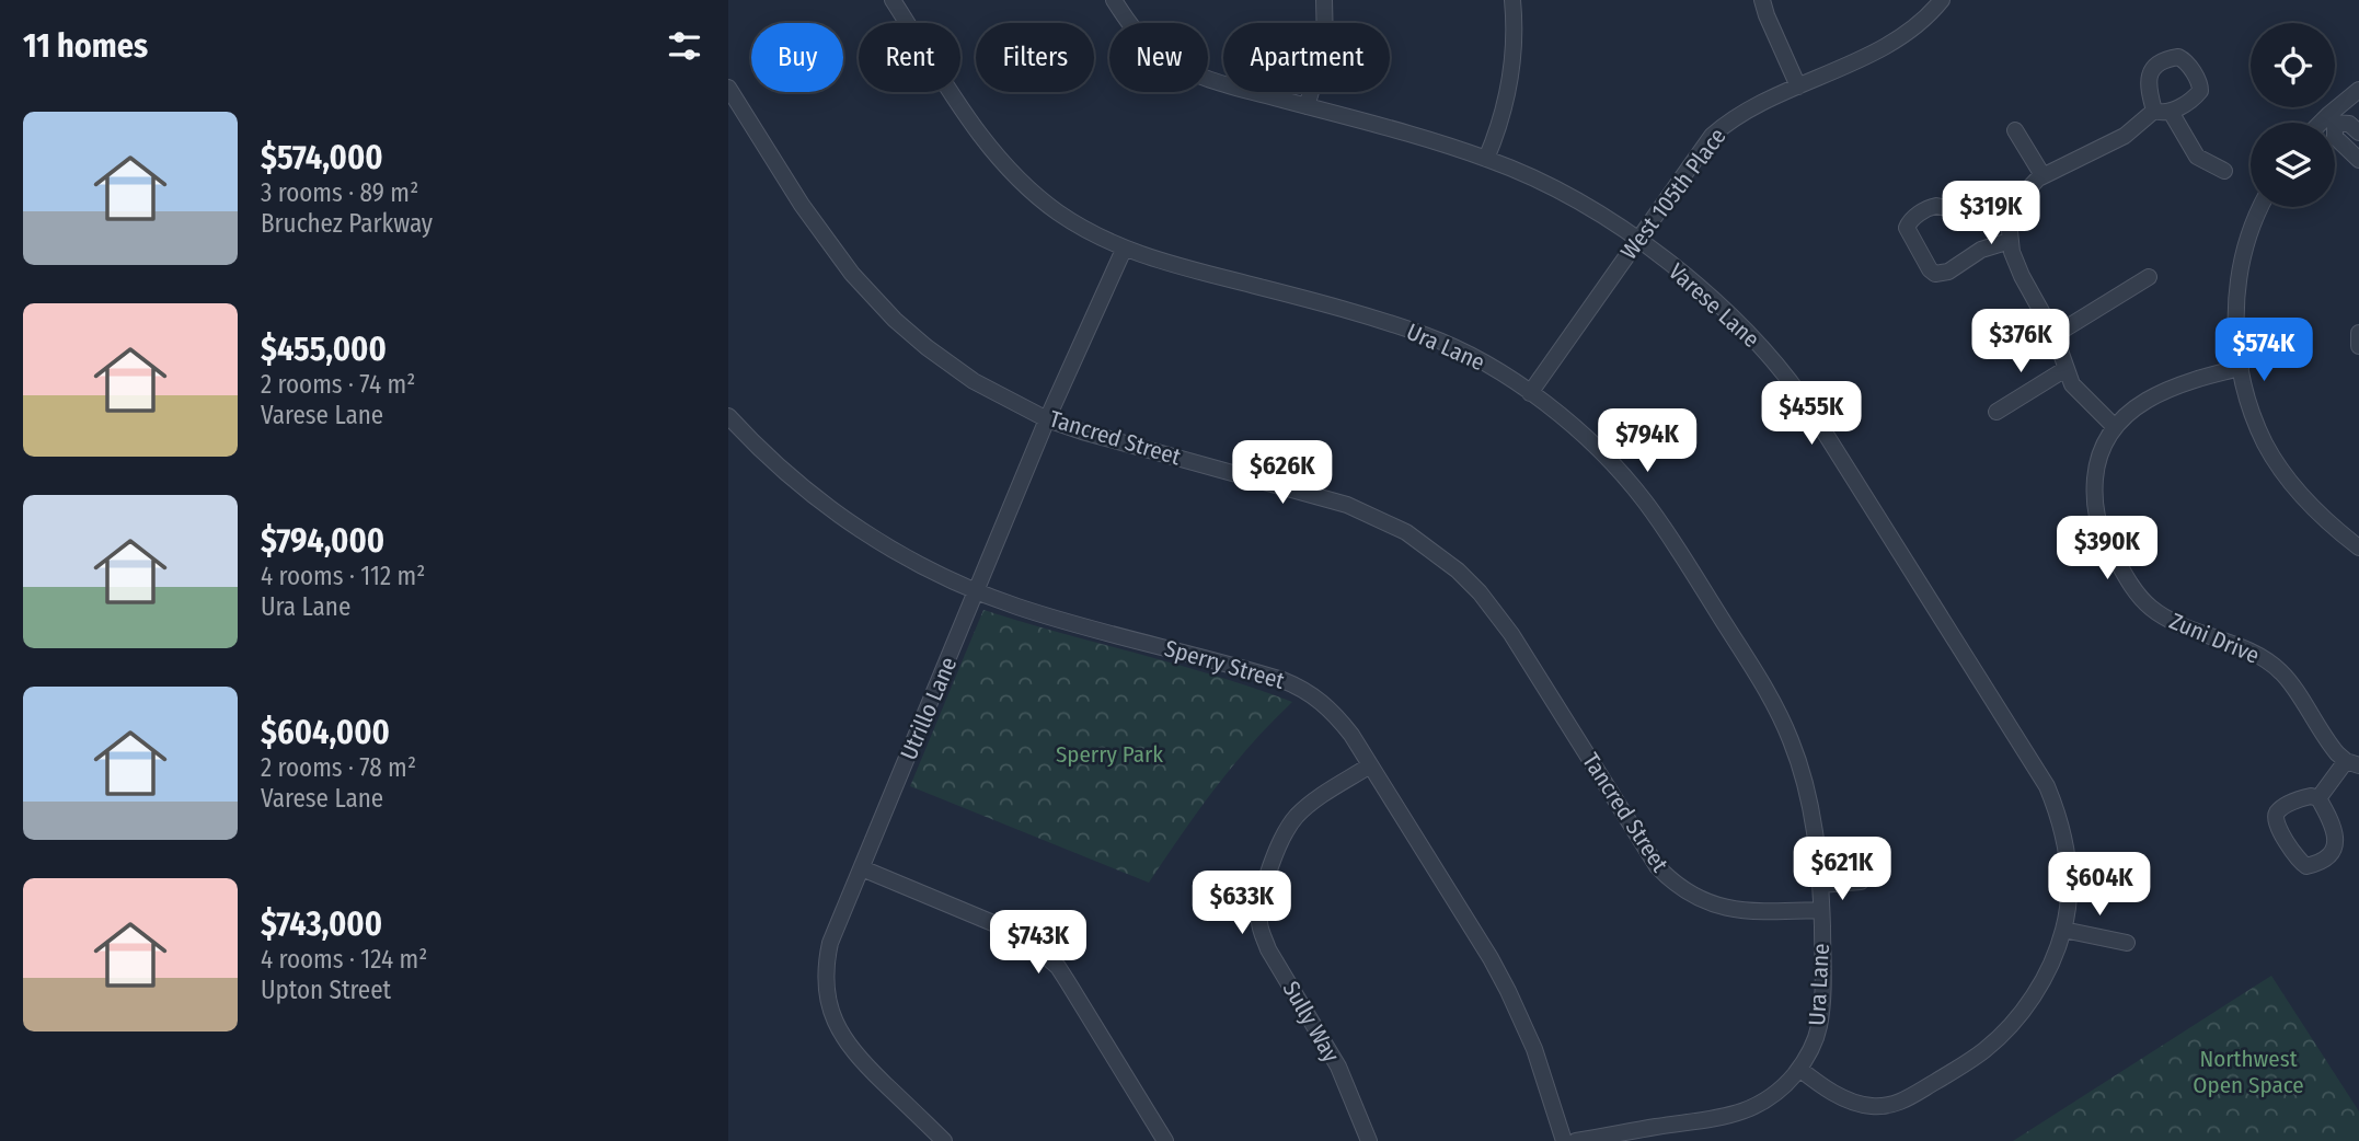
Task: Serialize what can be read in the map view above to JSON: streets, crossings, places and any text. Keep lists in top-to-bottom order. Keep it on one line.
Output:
{"streets":{"street":["West 105th Place","Varese Lane","Ura Lane","Tancred Street","Zuni Drive","Sperry Street","Utrillo Lane","Sully Way"]},"crossings":[["West 105th Place","Varese Lane"],["West 105th Place","Ura Lane"],["Varese Lane","Ura Lane"],["Ura Lane","Tancred Street"],["Ura Lane","Utrillo Lane"],["Tancred Street","Utrillo Lane"],["Sperry Street","Utrillo Lane"],["Sperry Street","Sully Way"]],"parks":["Sperry Park","Northwest Open Space"],"page":{"heading":"11 homes","chip":["Buy","Rent","Filters","New","Apartment"],"list":[{"name":"$574,000","note":"3 rooms · 89 m² · Bruchez Parkway"},{"name":"$455,000","note":"2 rooms · 74 m² · Varese Lane"},{"name":"$794,000","note":"4 rooms · 112 m² · Ura Lane"},{"name":"$604,000","note":"2 rooms · 78 m² · Varese Lane"},{"name":"$743,000","note":"4 rooms · 124 m² · Upton Street"}],"price":["$319K","$376K","$574K","$455K","$794K","$626K","$390K","$621K","$604K","$633K","$743K"]}}
